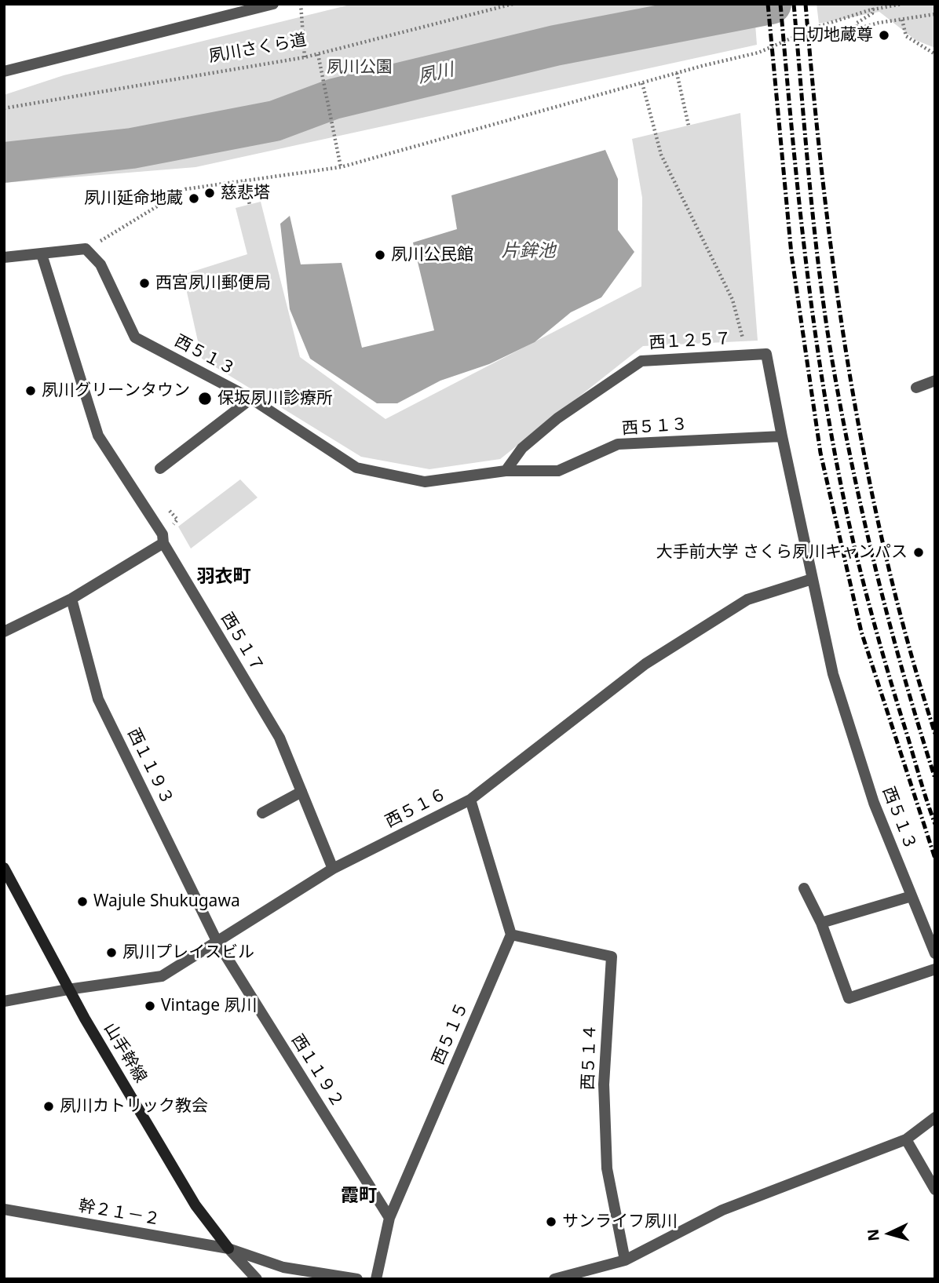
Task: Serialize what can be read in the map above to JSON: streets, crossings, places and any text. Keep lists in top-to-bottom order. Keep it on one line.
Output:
{"streets":{"street":["西１２５７","西５１３","西５１７","西１１９３","西５１６","西５１５","山手幹線","西５１４","西１１９２","幹２１－２"],"path":["夙川さくら道"]},"crossings":[["西１２５７","西５１３"],["西５１３","西５１７"],["西５１３","西５１６"],["西５１７","西５１６"],["西１１９３","西５１６"],["西１１９３","西１１９２"],["西５１６","山手幹線"],["西５１６","西１１９２"],["西５１５","西５１４"],["西５１５","西１１９２"],["山手幹線","幹２１－２"]],"districts":["羽衣町","霞町"],"water":["夙川","片鉾池"],"parks":["夙川公園"],"places":["日切地蔵尊","慈悲塔","夙川延命地蔵","夙川公民館","西宮夙川郵便局","夙川グリーンタウン","保坂夙川診療所","大手前大学 さくら夙川キャンパス","Wajule Shukugawa","夙川プレイスビル","Vintage 夙川","夙川カトリック教会","サンライフ夙川"],"north":"left"}
